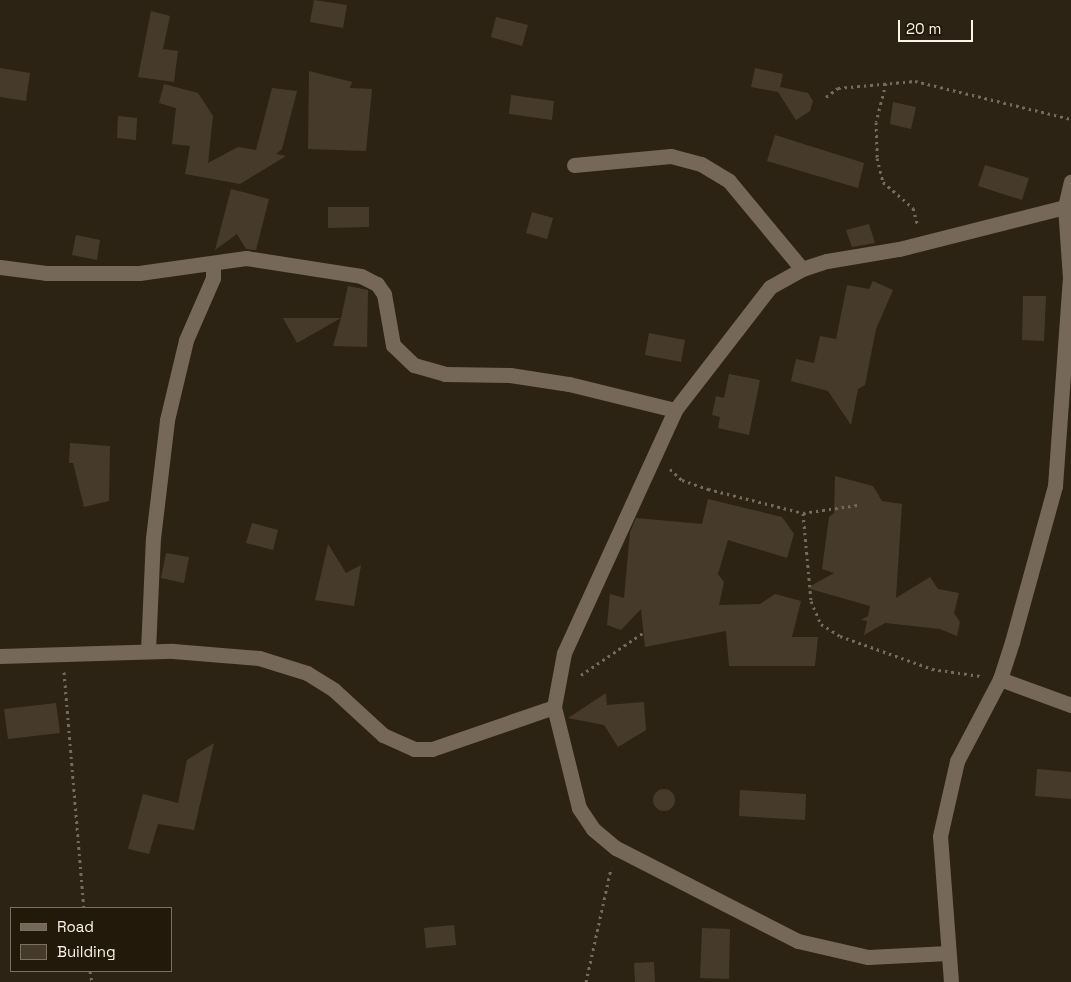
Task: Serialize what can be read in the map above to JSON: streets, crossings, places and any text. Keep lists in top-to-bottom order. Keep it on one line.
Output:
{"legend":["Road","Building"],"scale_bar":"20 m"}
